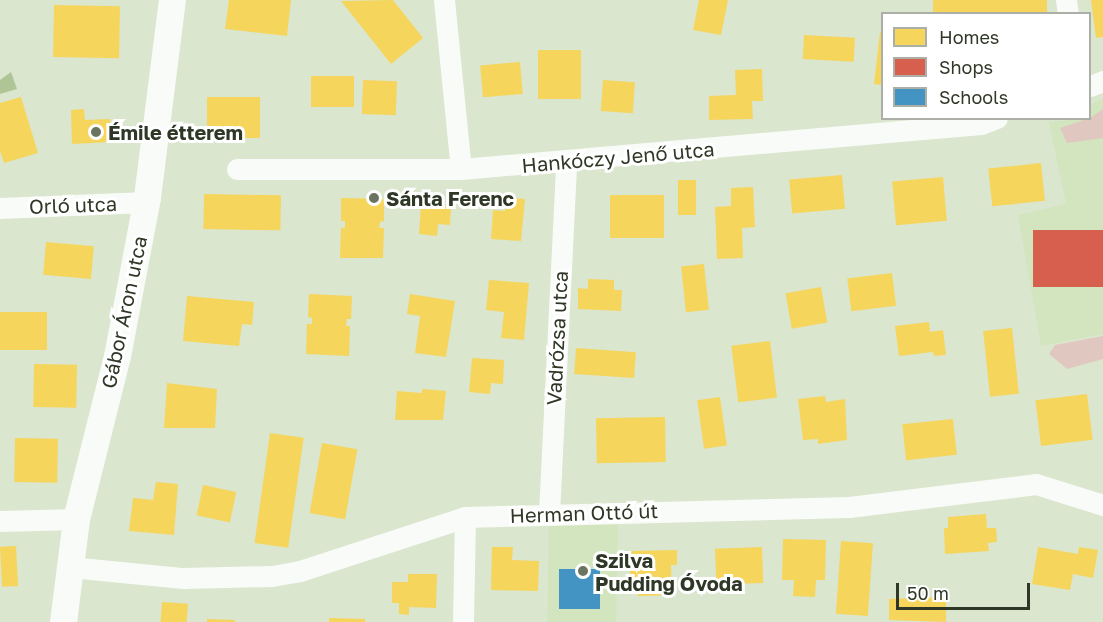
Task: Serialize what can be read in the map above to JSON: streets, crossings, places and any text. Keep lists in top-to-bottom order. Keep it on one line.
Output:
{"streets":{"street":["Hankóczy Jenő utca","Orló utca","Gábor Áron utca","Vadrózsa utca","Herman Ottó út"]},"crossings":[["Hankóczy Jenő utca","Vadrózsa utca"],["Orló utca","Gábor Áron utca"],["Gábor Áron utca","Herman Ottó út"],["Vadrózsa utca","Herman Ottó út"]],"places":["Émile étterem","Sánta Ferenc","Szilva Pudding Óvoda"],"legend":["Homes","Shops","Schools"],"scale_bar":"50 m"}
